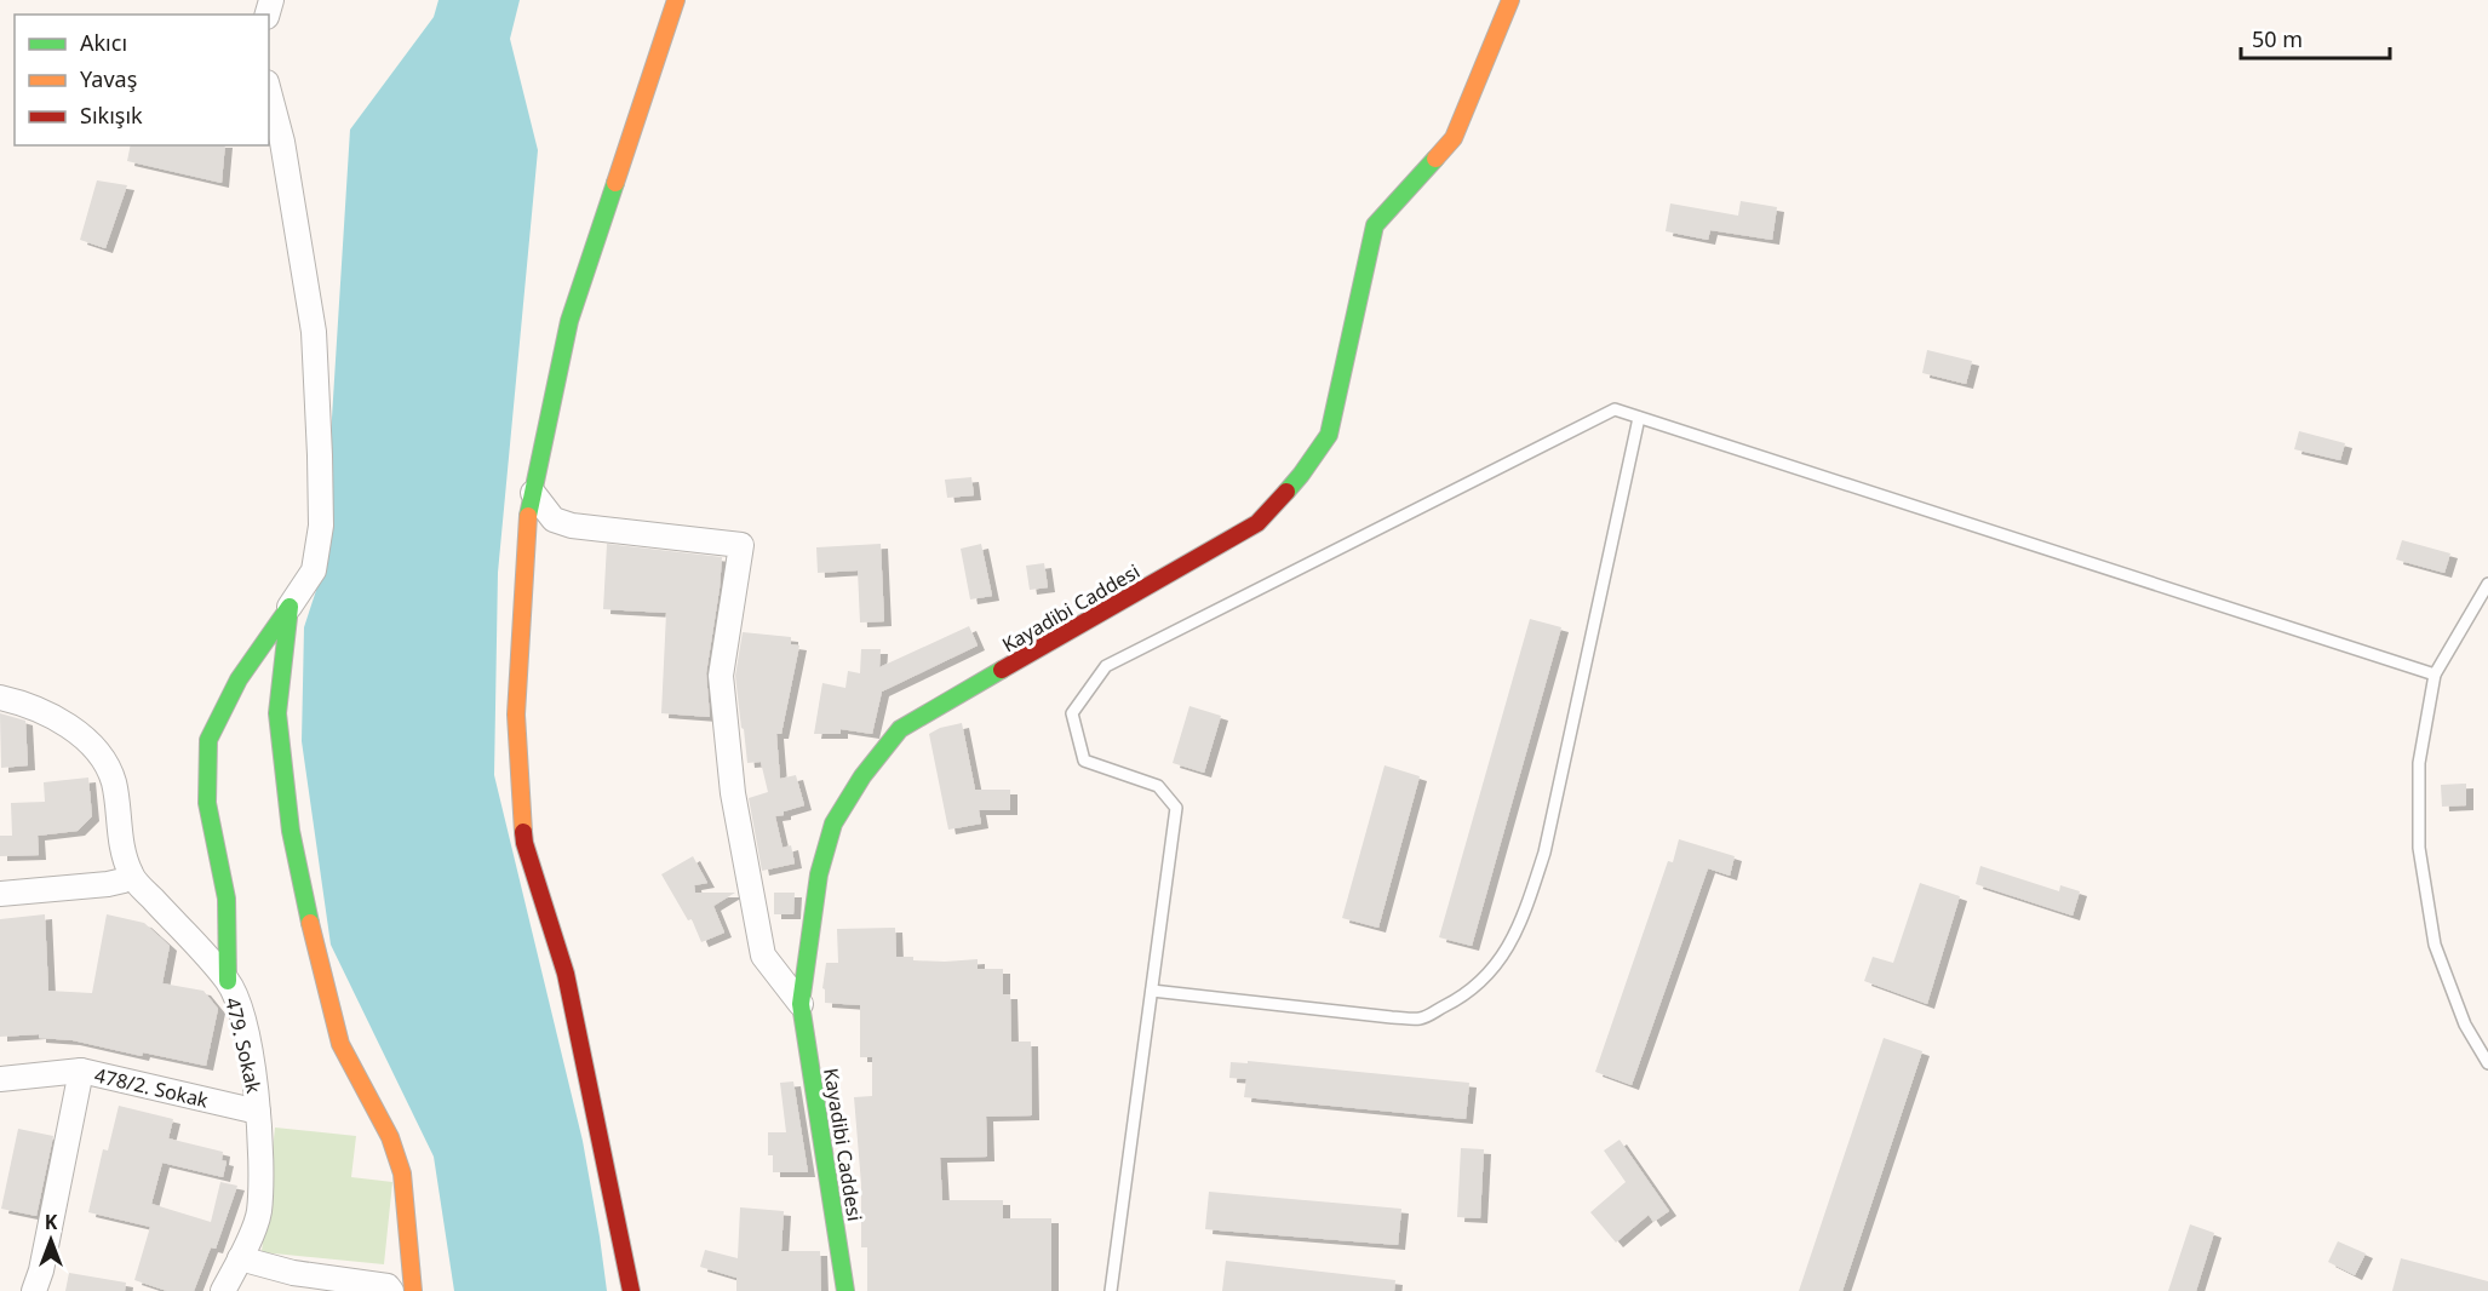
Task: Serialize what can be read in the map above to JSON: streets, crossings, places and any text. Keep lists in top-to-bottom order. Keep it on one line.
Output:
{"streets":{"street":["Kayadibi Caddesi","479. Sokak","478/2. Sokak"]},"crossings":[["479. Sokak","478/2. Sokak"]],"legend":["Akıcı","Yavaş","Sıkışık"],"scale_bar":"50 m","north":"top"}
